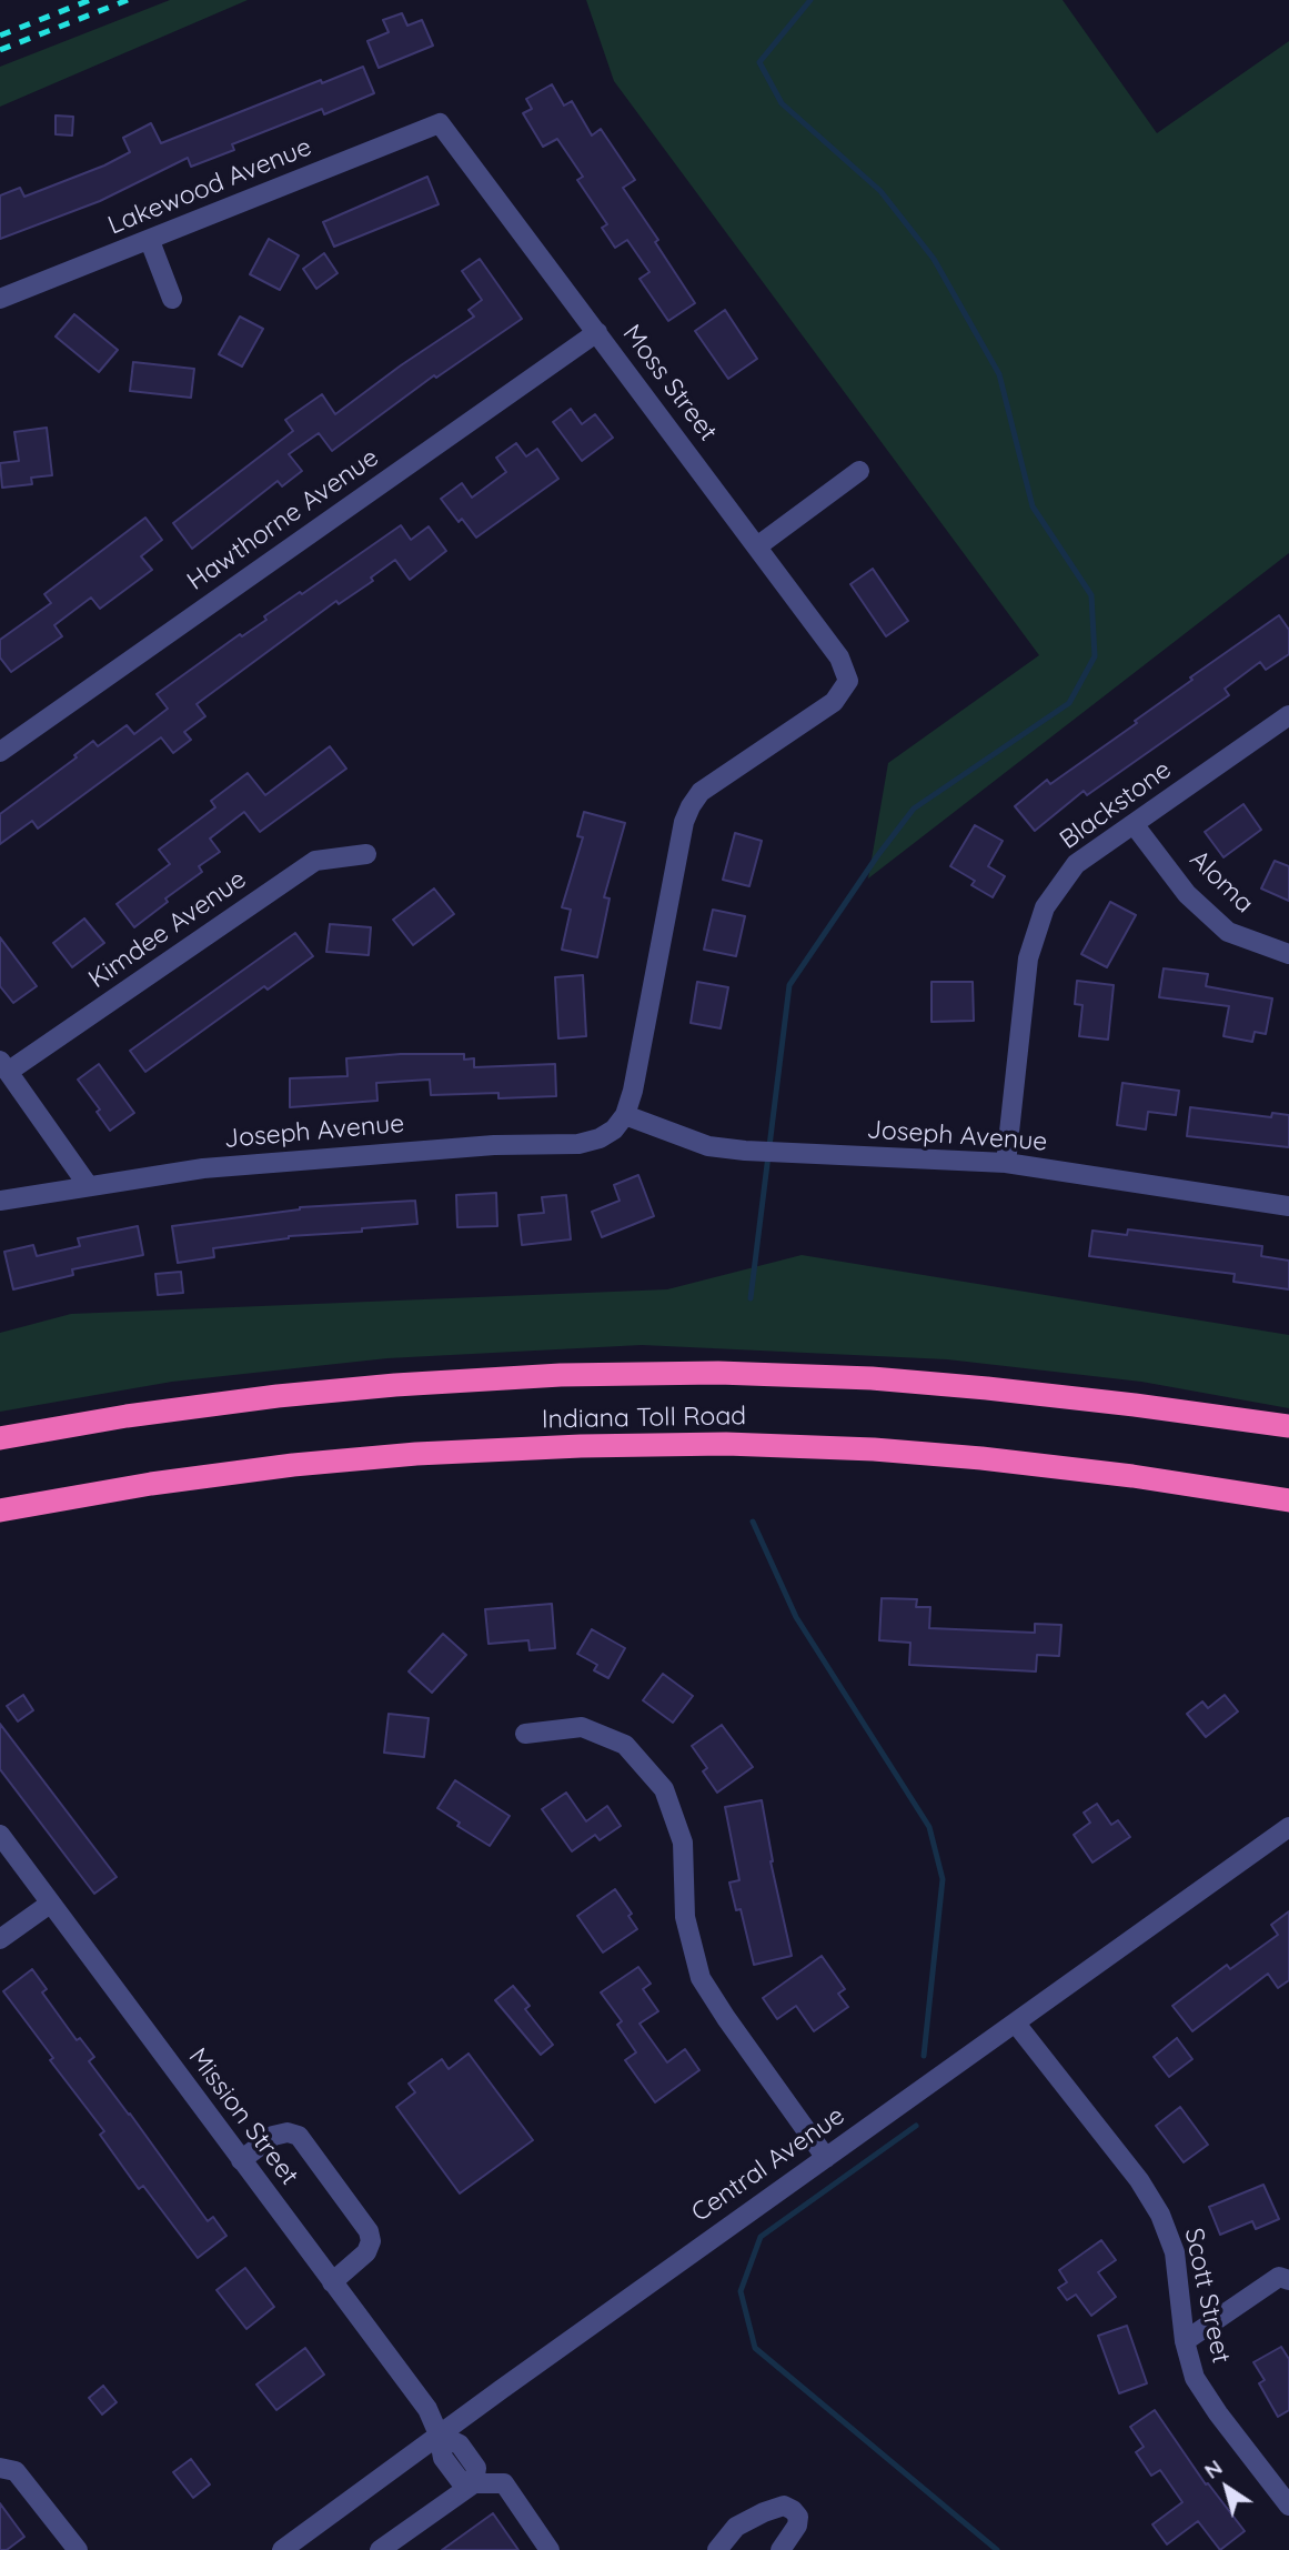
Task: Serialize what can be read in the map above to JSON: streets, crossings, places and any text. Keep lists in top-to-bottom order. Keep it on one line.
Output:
{"streets":{"highway":["Indiana Toll Road"],"street":["Lakewood Avenue","Moss Street","Hawthorne Avenue","Blackstone","Aloma","Kimdee Avenue","Joseph Avenue","Mission Street","Central Avenue","Scott Street"]},"crossings":[["Lakewood Avenue","Moss Street"],["Moss Street","Hawthorne Avenue"],["Moss Street","Joseph Avenue"],["Blackstone","Aloma"],["Blackstone","Joseph Avenue"],["Mission Street","Central Avenue"],["Central Avenue","Scott Street"]],"north":"top left"}
